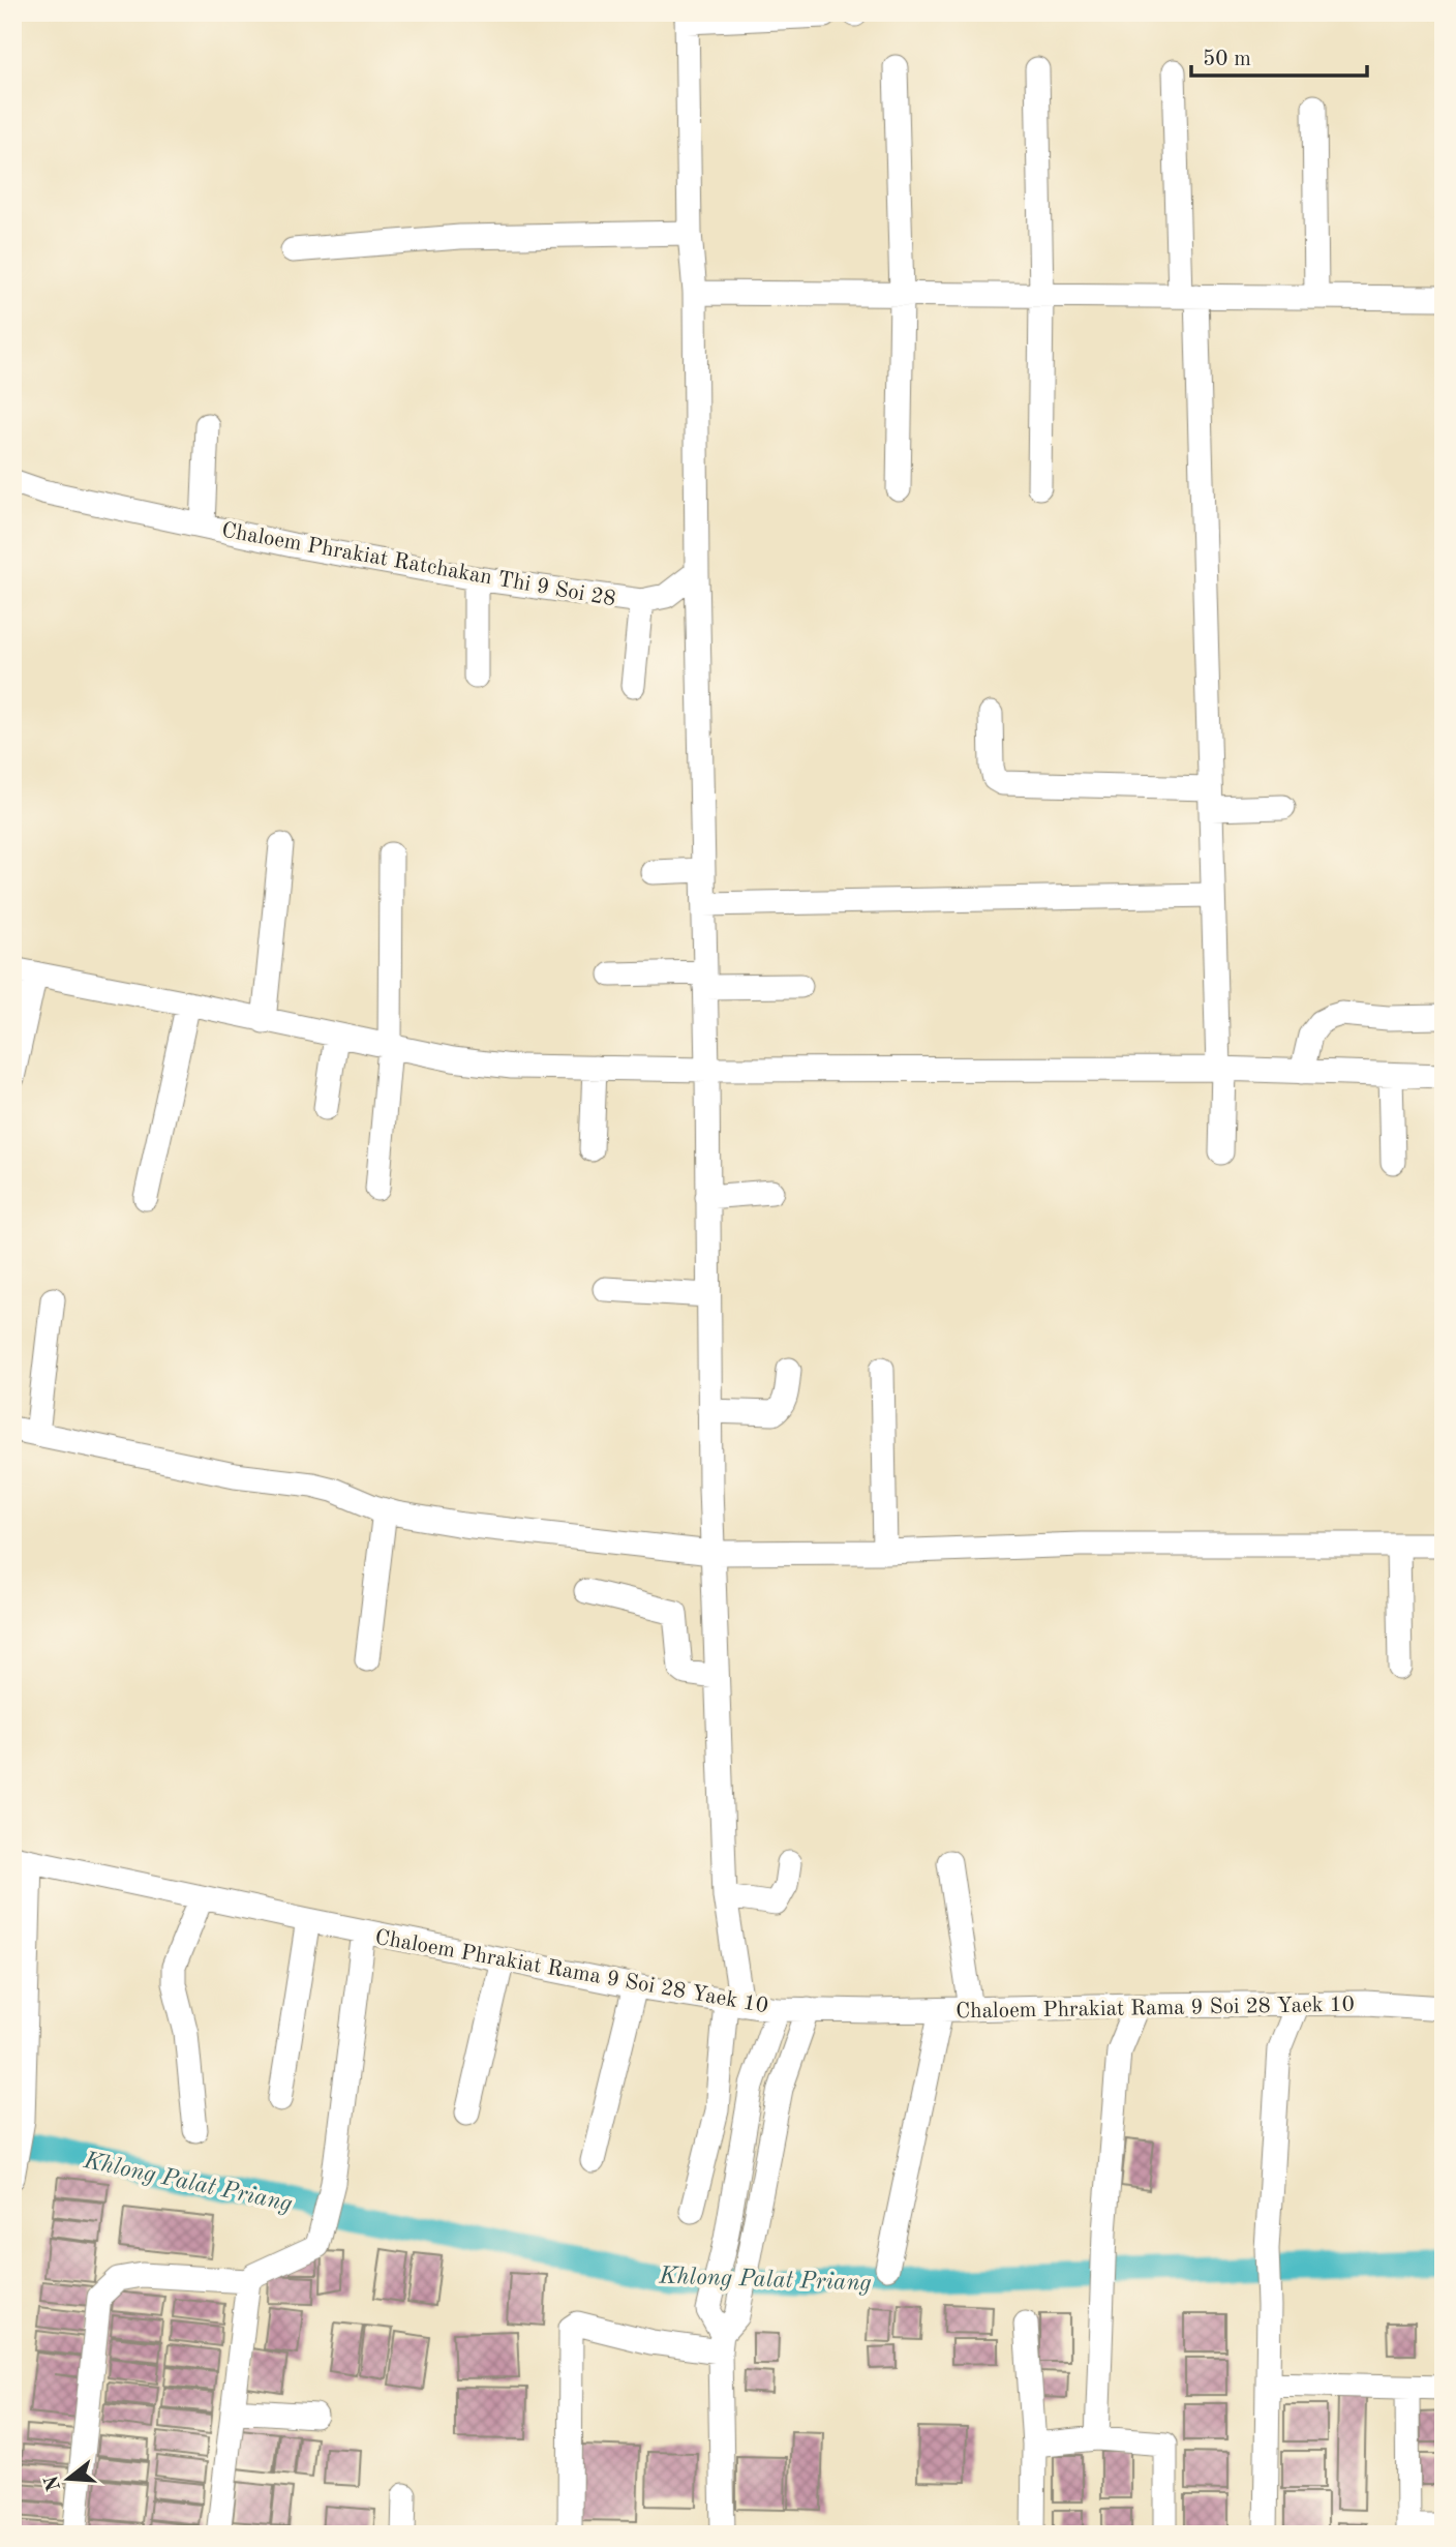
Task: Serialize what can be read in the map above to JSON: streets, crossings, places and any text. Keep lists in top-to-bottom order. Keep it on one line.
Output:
{"streets":{"street":["Chaloem Phrakiat Ratchakan Thi 9 Soi 28","Chaloem Phrakiat Rama 9 Soi 28 Yaek 10"]},"water":["Khlong Palat Priang"],"scale_bar":"50 m","north":"left"}
